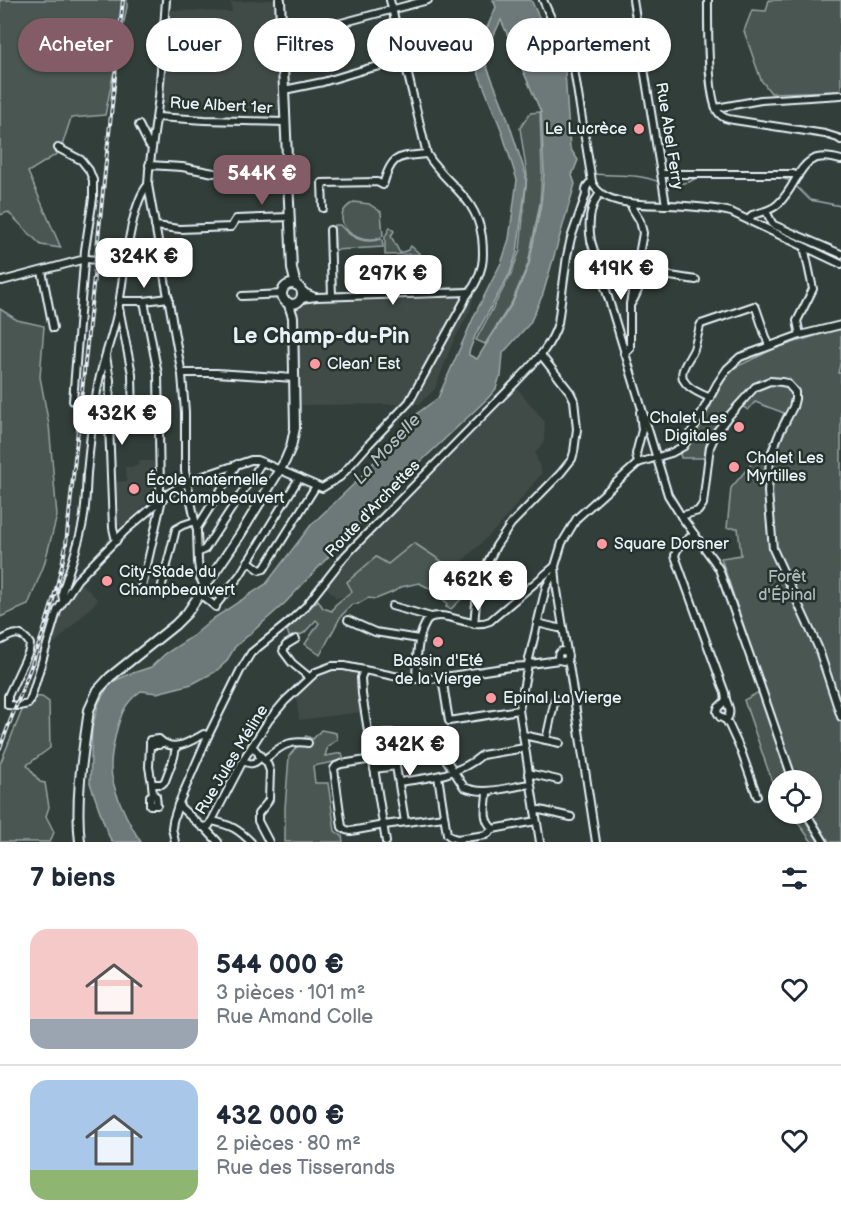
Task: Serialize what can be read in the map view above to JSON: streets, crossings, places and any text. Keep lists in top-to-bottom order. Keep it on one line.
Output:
{"streets":{"street":["Rue Albert 1er","Rue Abel Ferry","Route d'Archettes","Rue Jules Méline"]},"crossings":[["Route d'Archettes","Rue Jules Méline"]],"districts":["Le Champ-du-Pin"],"water":["La Moselle"],"parks":["Forêt d'Épinal"],"places":["Le Lucrèce","Clean' Est","Chalet Les Digitales","Chalet Les Myrtilles","École maternelle du Champbeauvert","Square Dorsner","City-Stade du Champbeauvert","Bassin d'Eté de la Vierge","Epinal La Vierge"],"page":{"chip":["Acheter","Louer","Filtres","Nouveau","Appartement"],"price":["544K €","324K €","419K €","297K €","432K €","462K €","342K €"],"heading":"7 biens","list":[{"name":"544 000 €","note":"3 pièces · 101 m² · Rue Amand Colle"},{"name":"432 000 €","note":"2 pièces · 80 m² · Rue des Tisserands"}]}}
